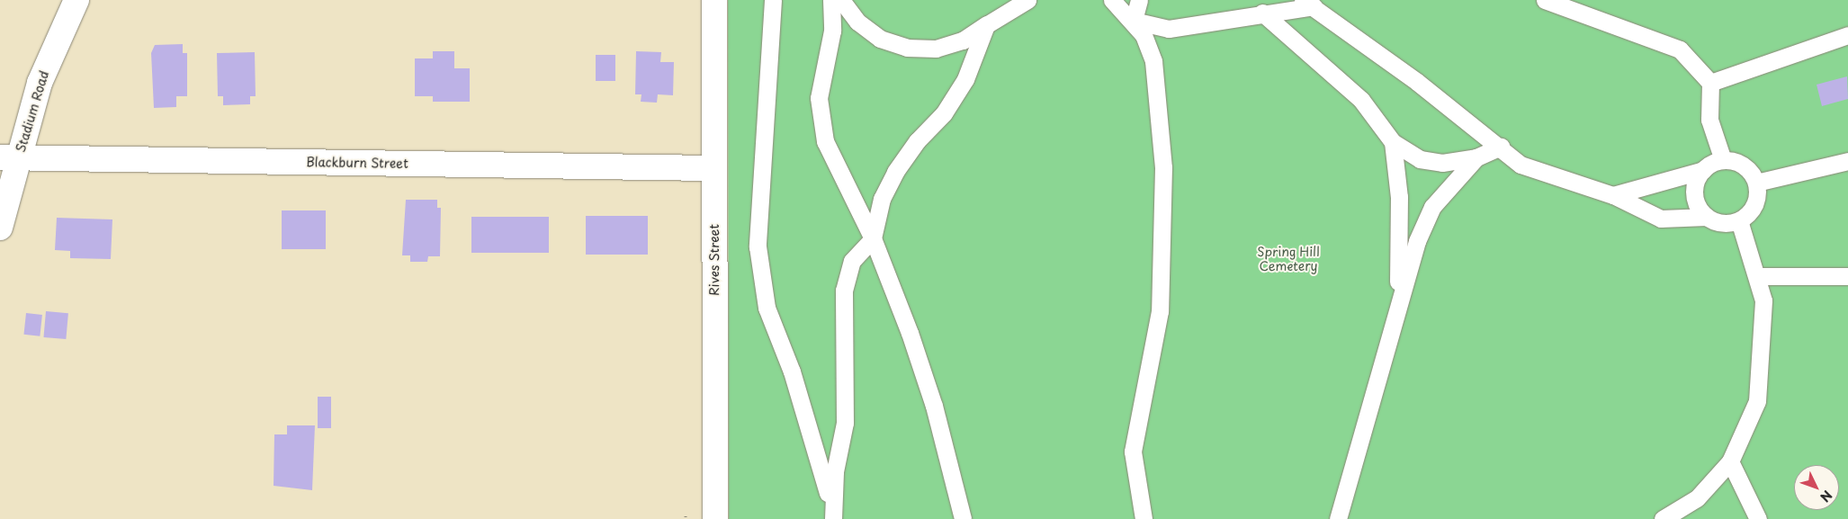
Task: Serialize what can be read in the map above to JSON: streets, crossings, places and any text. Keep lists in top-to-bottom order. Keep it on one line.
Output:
{"streets":{"street":["Stadium Road","Blackburn Street","Rives Street"]},"crossings":[["Stadium Road","Blackburn Street"],["Blackburn Street","Rives Street"]],"parks":["Spring Hill Cemetery"],"north":"bottom right"}
